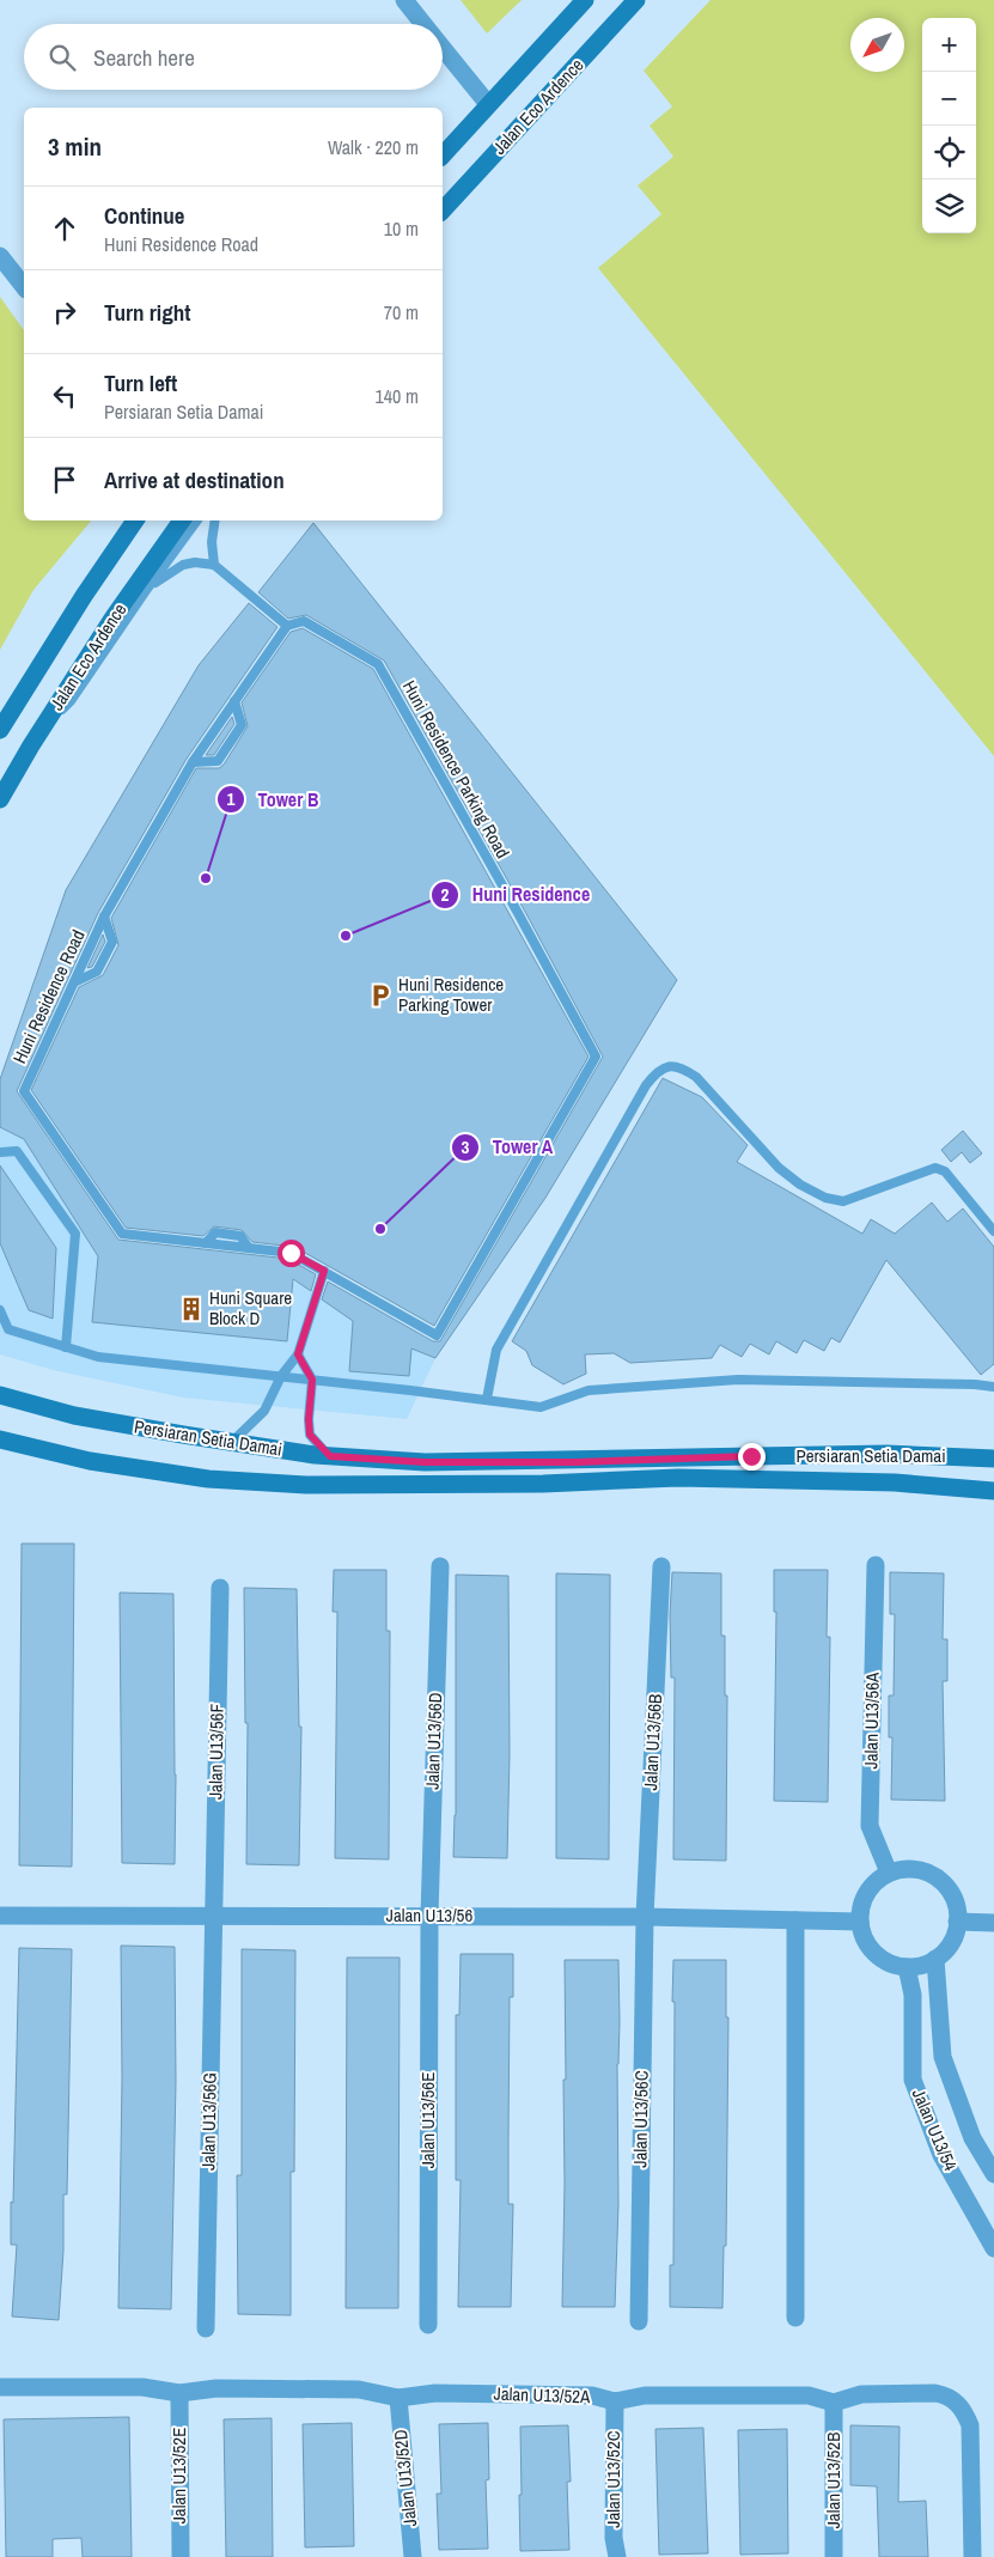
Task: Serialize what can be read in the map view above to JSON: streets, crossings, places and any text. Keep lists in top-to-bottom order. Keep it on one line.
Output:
{"streets":{"street":["Jalan Eco Ardence","Persiaran Setia Damai","Jalan U13/56A","Jalan U13/56D","Jalan U13/56B","Jalan U13/56F","Jalan U13/56","Jalan U13/56C","Jalan U13/56E","Jalan U13/56G","Jalan U13/54","Jalan U13/52A","Jalan U13/52E","Jalan U13/52D","Jalan U13/52C","Jalan U13/52B"],"lane":["Huni Residence Parking Road","Huni Residence Road"]},"crossings":[["Huni Residence Parking Road","Huni Residence Road"],["Jalan U13/56A","Jalan U13/56"],["Jalan U13/56A","Jalan U13/54"],["Jalan U13/56D","Jalan U13/56"],["Jalan U13/56D","Jalan U13/56E"],["Jalan U13/56B","Jalan U13/56"],["Jalan U13/56B","Jalan U13/56C"],["Jalan U13/56F","Jalan U13/56"],["Jalan U13/56F","Jalan U13/56G"],["Jalan U13/56","Jalan U13/56C"],["Jalan U13/56","Jalan U13/56E"],["Jalan U13/56","Jalan U13/56G"],["Jalan U13/56","Jalan U13/54"],["Jalan U13/52A","Jalan U13/52E"],["Jalan U13/52A","Jalan U13/52D"],["Jalan U13/52A","Jalan U13/52C"],["Jalan U13/52A","Jalan U13/52B"]],"places":{"other":["Tower B","Huni Residence","Tower A"],"parking":["Huni Residence Parking Tower"],"building":["Huni Square Block D"]},"north":"bottom left","page":{"map_buttons":["+","−"],"search":"Search here","heading":["3 min","Walk · 220 m"],"list":[["Continue","Huni Residence Road","10 m"],["Turn right","70 m"],["Turn left","Persiaran Setia Damai","140 m"],"Arrive at destination"]}}
